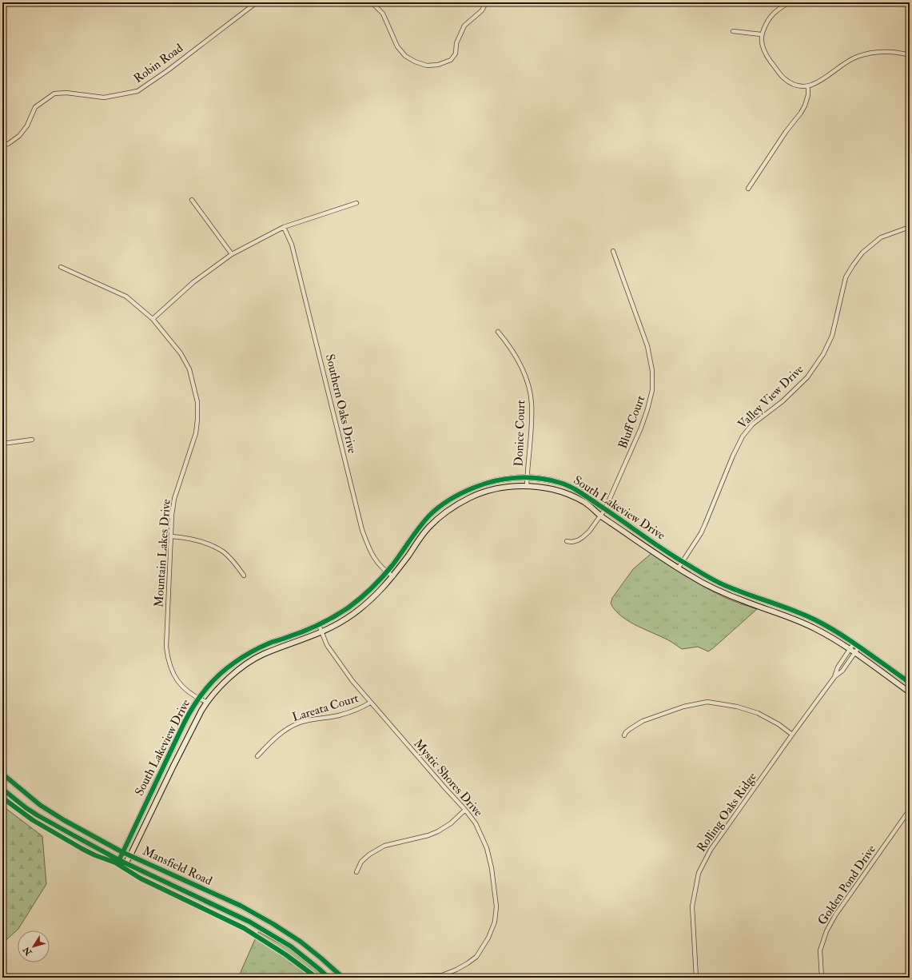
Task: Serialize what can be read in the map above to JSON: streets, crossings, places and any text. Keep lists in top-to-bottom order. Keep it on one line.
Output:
{"streets":{"street":["Robin Road","Valley View Drive","Southern Oaks Drive","Bluff Court","Donice Court","South Lakeview Drive","Mountain Lakes Drive","Lareata Court","Mystic Shores Drive","Rolling Oaks Ridge","Mansfield Road","Golden Pond Drive"]},"crossings":[["Valley View Drive","South Lakeview Drive"],["Southern Oaks Drive","South Lakeview Drive"],["Bluff Court","South Lakeview Drive"],["Donice Court","South Lakeview Drive"],["South Lakeview Drive","Mountain Lakes Drive"],["South Lakeview Drive","Mystic Shores Drive"],["South Lakeview Drive","Rolling Oaks Ridge"],["South Lakeview Drive","Mansfield Road"],["Lareata Court","Mystic Shores Drive"]],"north":"bottom left"}
